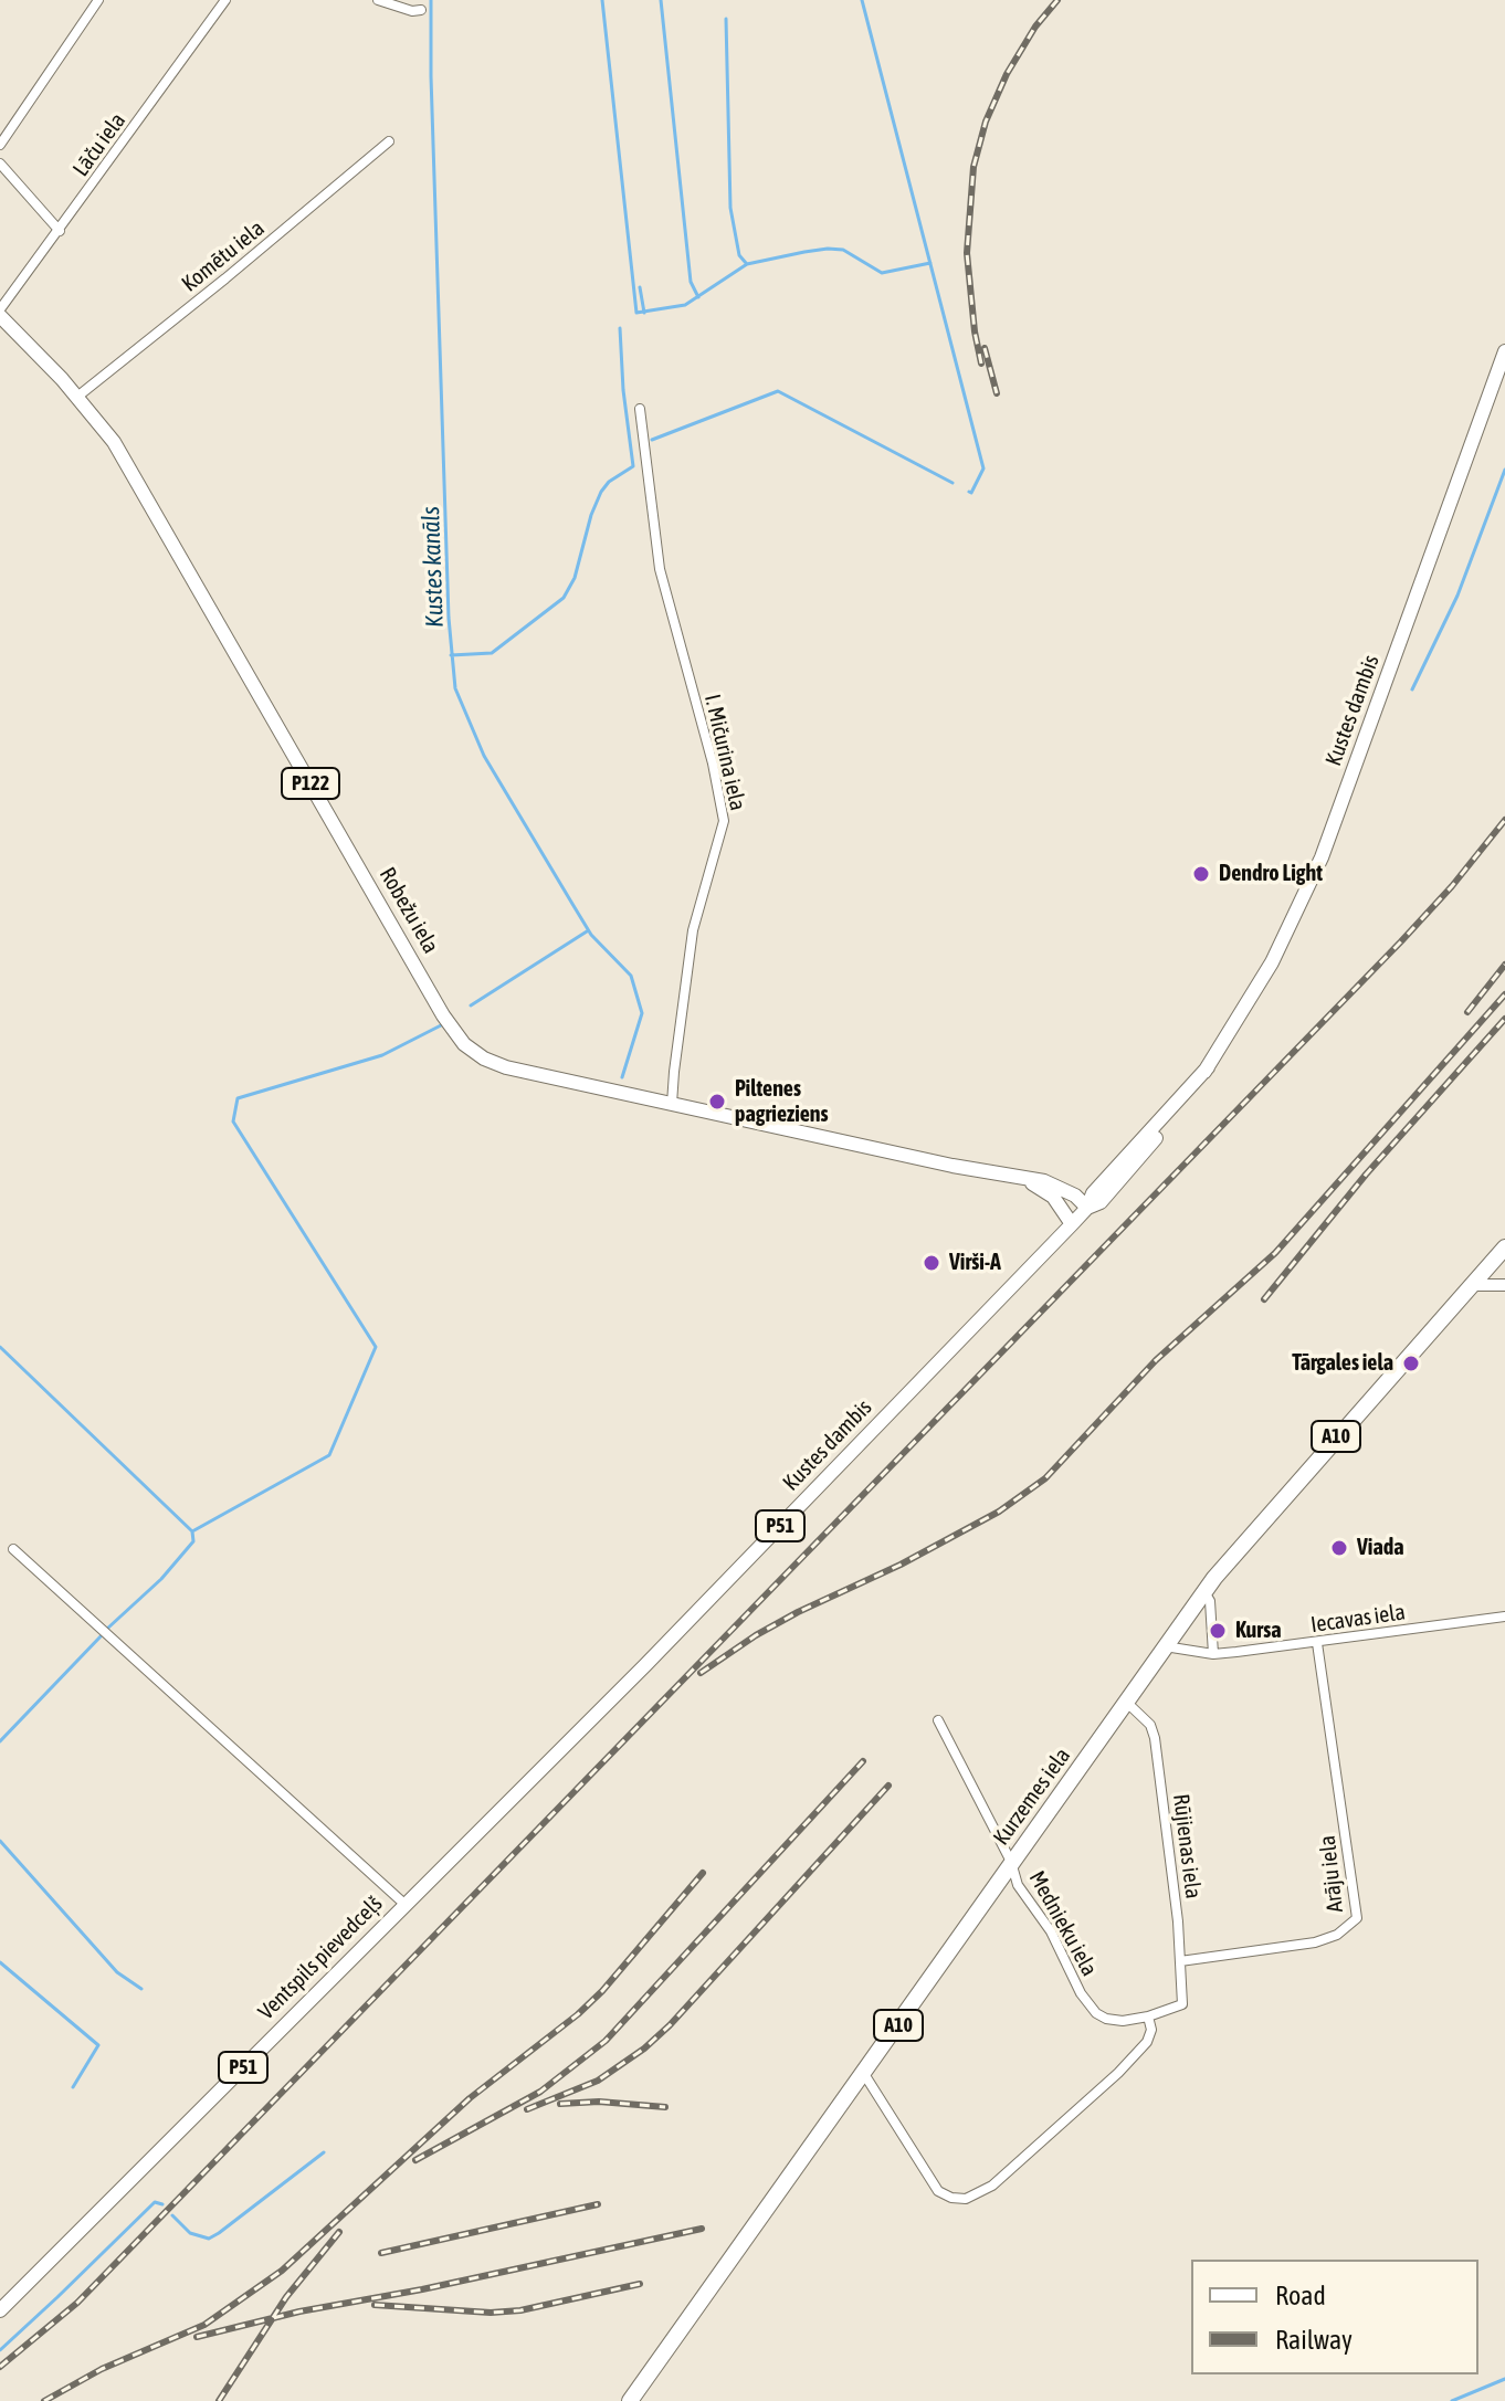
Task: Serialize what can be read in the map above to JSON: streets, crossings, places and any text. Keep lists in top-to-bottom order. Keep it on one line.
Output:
{"streets":{"highway":["A10","Kurzemes iela"],"main road":["Kustes dambis","P122","Robežu iela","P51","Ventspils pievedceļš"],"street":["Lāču iela","Komētu iela","I. Mičurina iela","Iecavas iela","Rūjienas iela","Arāju iela","Mednieku iela"]},"crossings":[["Lāču iela","Robežu iela"],["Komētu iela","Robežu iela"],["Kustes dambis","Robežu iela"],["Kustes dambis","Ventspils pievedceļš"],["I. Mičurina iela","Robežu iela"],["Iecavas iela","Kurzemes iela"],["Iecavas iela","Arāju iela"],["Kurzemes iela","Rūjienas iela"],["Kurzemes iela","Mednieku iela"],["Rūjienas iela","Arāju iela"],["Rūjienas iela","Mednieku iela"]],"water":["Kustes kanāls"],"places":["Dendro Light","Piltenes pagrieziens","Virši-A","Tārgales iela","Viada","Kursa"],"legend":["Road","Railway"]}
